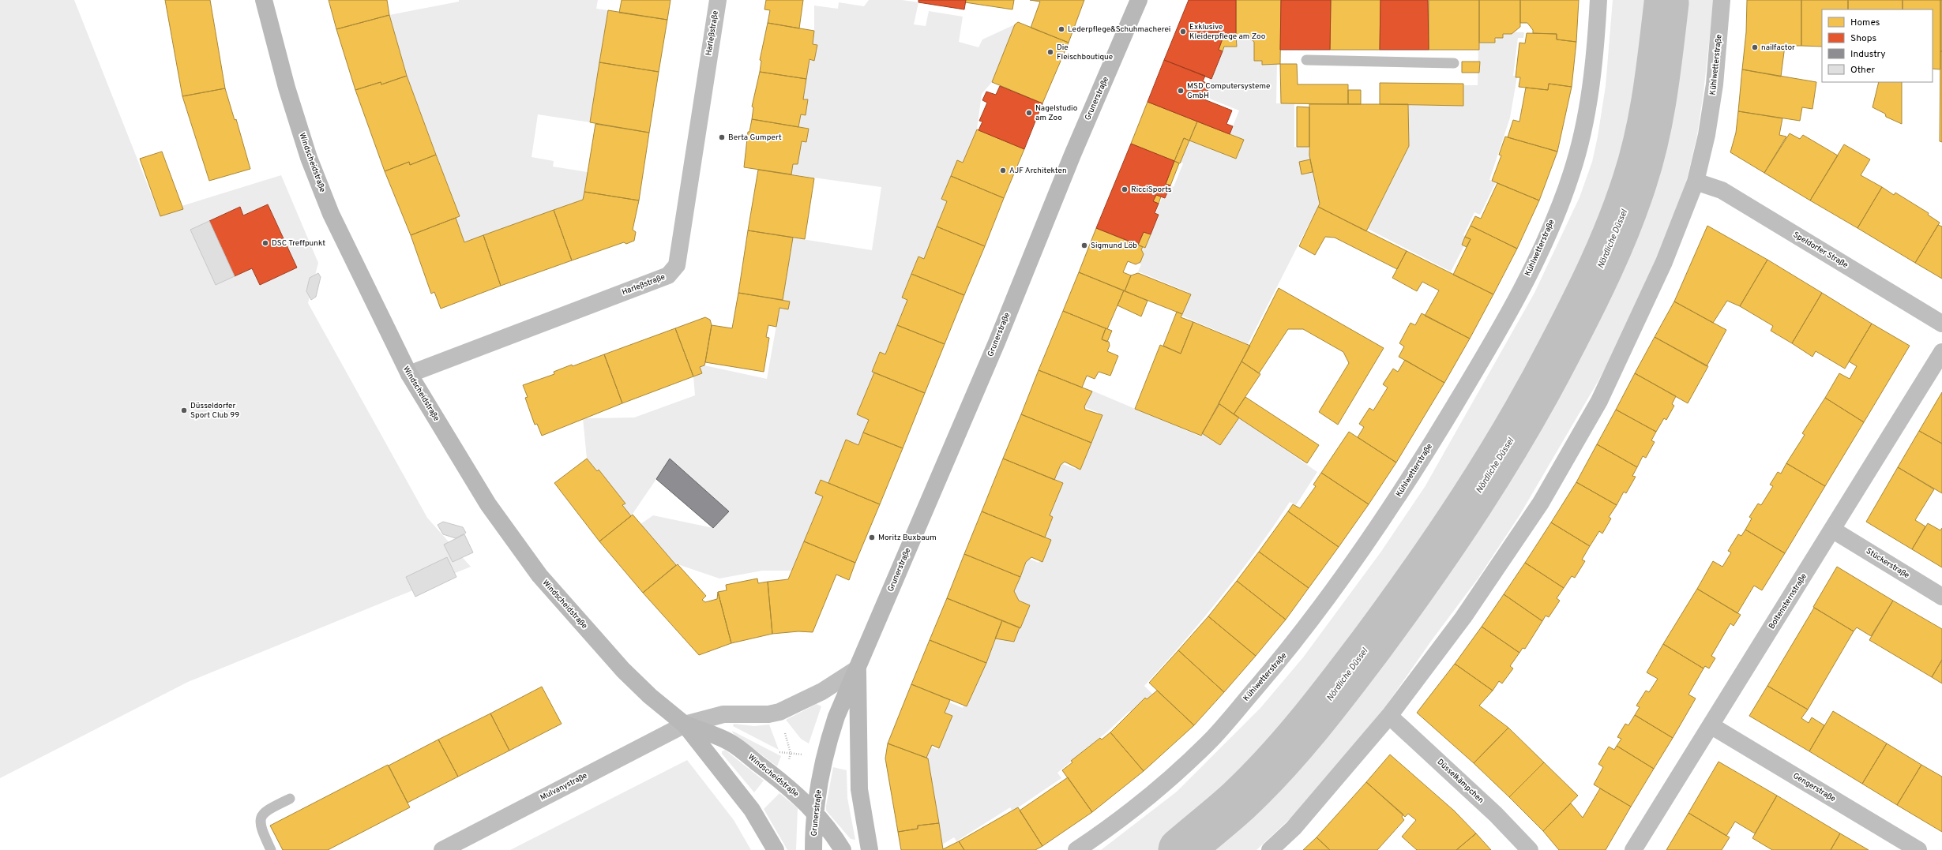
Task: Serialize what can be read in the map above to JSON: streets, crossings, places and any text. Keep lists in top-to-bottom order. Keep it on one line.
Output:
{"streets":{"main road":["Grunerstraße","Windscheidstraße"],"street":["Harleßstraße","Kühlwetterstraße","Speldorfer Straße","Stückerstraße","Boltensternstraße","Düsselkämpchen","Mulvanystraße","Gengerstraße"]},"crossings":[["Harleßstraße","Windscheidstraße"],["Kühlwetterstraße","Speldorfer Straße"],["Kühlwetterstraße","Düsselkämpchen"],["Grunerstraße","Windscheidstraße"],["Windscheidstraße","Mulvanystraße"],["Stückerstraße","Boltensternstraße"],["Boltensternstraße","Gengerstraße"]],"water":["Nördliche Düssel"],"places":["Lederpflege&Schuhmacherei","Exklusive Kleiderpflege am Zoo","nailfactor","Die Fleischboutique","MSD Computersysteme GmbH","Nagelstudio am Zoo","Berta Gumpert","AJF Architekten","RicciSports","DSC Treffpunkt","Sigmund Löb","Düsseldorfer Sport Club 99","Moritz Buxbaum"],"legend":["Homes","Shops","Industry","Other"]}
